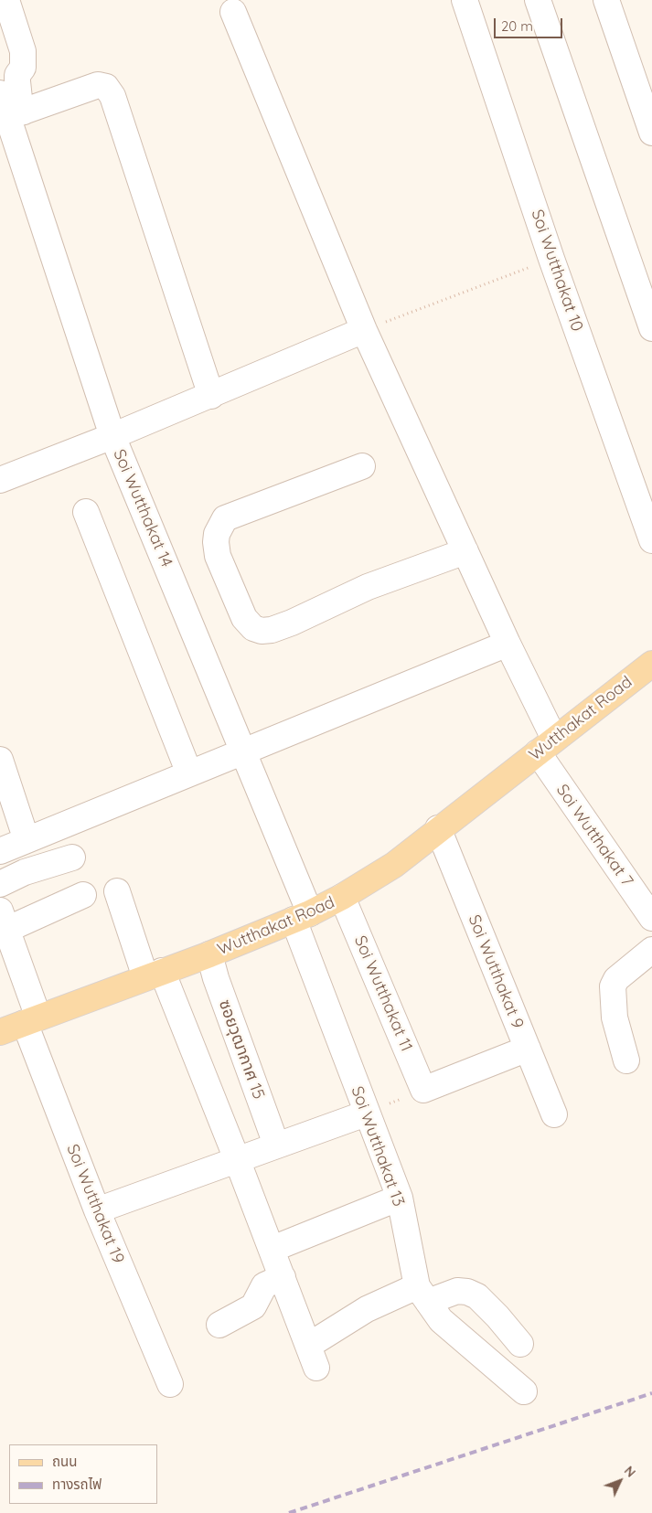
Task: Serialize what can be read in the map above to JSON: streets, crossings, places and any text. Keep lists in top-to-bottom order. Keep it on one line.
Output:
{"streets":{"main road":["Wutthakat Road"],"street":["Soi Wutthakat 10","Soi Wutthakat 14","Soi Wutthakat 7","Soi Wutthakat 9","Soi Wutthakat 11","ซอยวุฒากาศ 15","Soi Wutthakat 13","Soi Wutthakat 19"]},"crossings":[["Soi Wutthakat 14","Wutthakat Road"],["Soi Wutthakat 14","Soi Wutthakat 13"],["Wutthakat Road","Soi Wutthakat 7"],["Wutthakat Road","Soi Wutthakat 9"],["Wutthakat Road","Soi Wutthakat 11"],["Wutthakat Road","ซอยวุฒากาศ 15"],["Wutthakat Road","Soi Wutthakat 13"],["Wutthakat Road","Soi Wutthakat 19"]],"legend":["ถนน","ทางรถไฟ"],"scale_bar":"20 m","north":"top right"}
